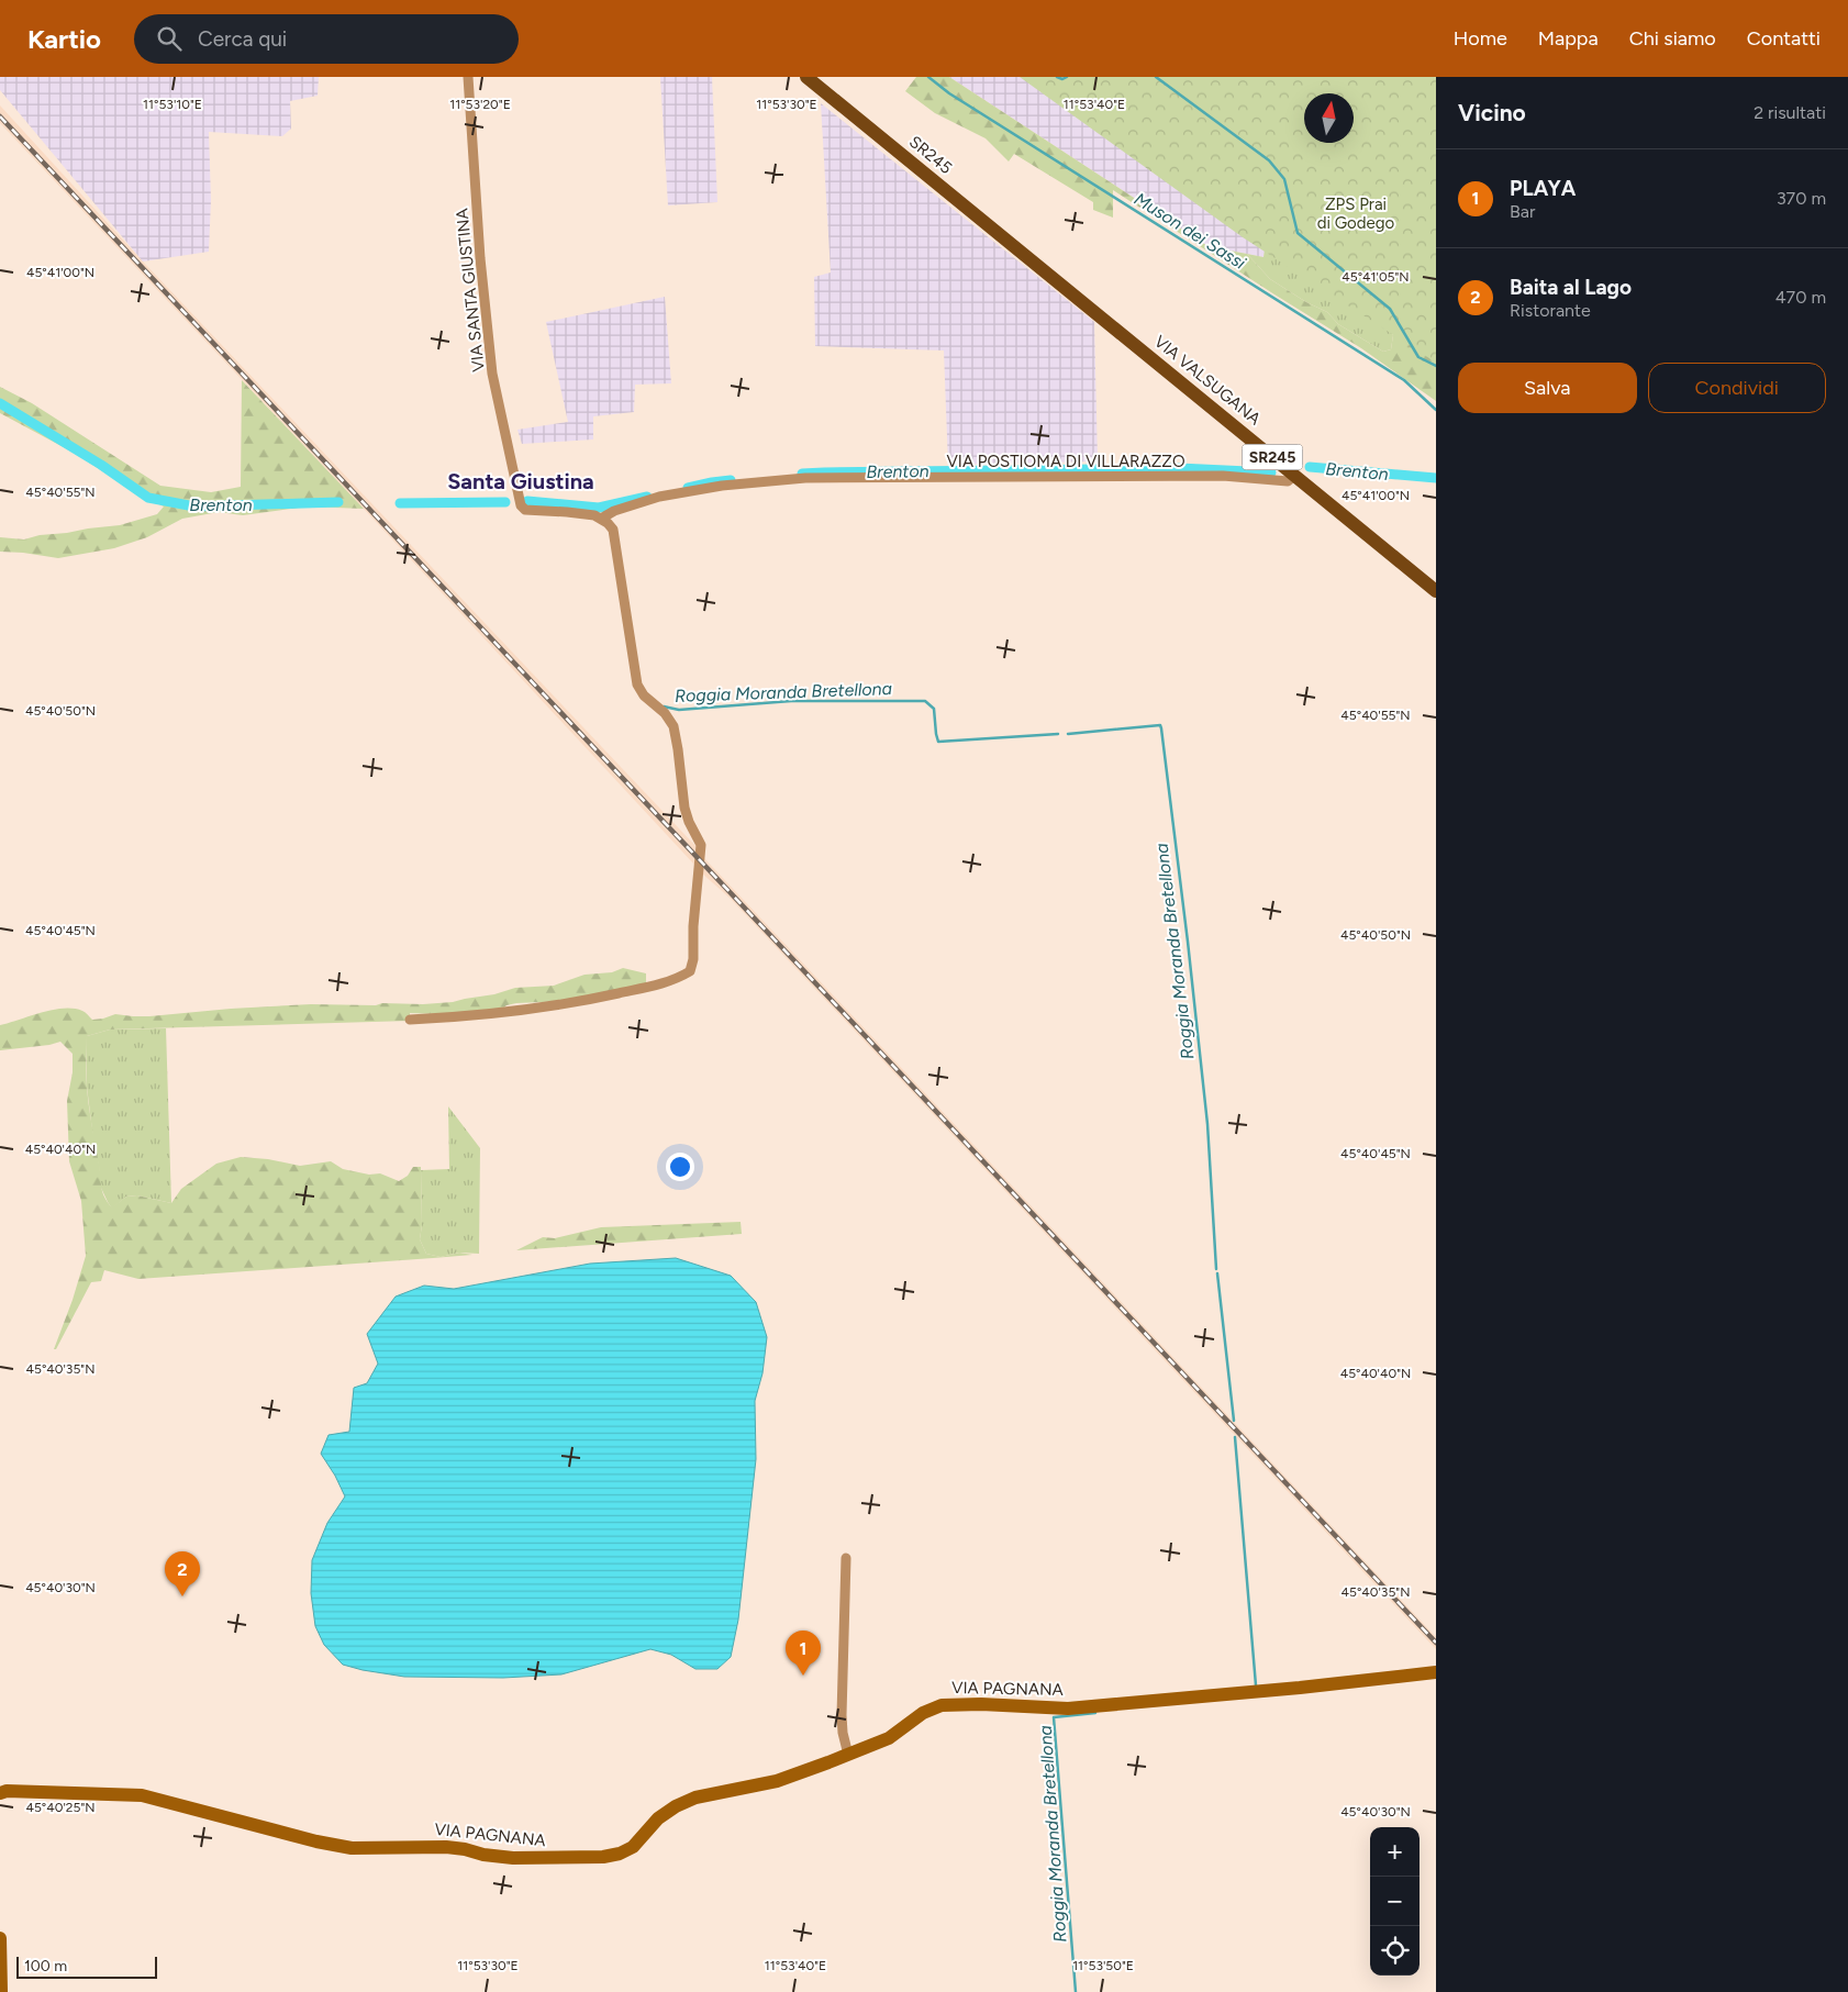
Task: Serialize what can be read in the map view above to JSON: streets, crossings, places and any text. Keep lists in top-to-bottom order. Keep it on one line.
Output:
{"streets":{"main road":["SR245","VIA VALSUGANA"],"street":["VIA SANTA GIUSTINA","VIA POSTIOMA DI VILLARAZZO","VIA PAGNANA"]},"crossings":[["SR245","VIA VALSUGANA"],["VIA SANTA GIUSTINA","VIA POSTIOMA DI VILLARAZZO"],["VIA VALSUGANA","VIA POSTIOMA DI VILLARAZZO"]],"districts":["Santa Giustina"],"water":["Muson dei Sassi","Brenton","Roggia Moranda Bretellona"],"parks":["ZPS Prai di Godego"],"scale_bar":"100 m","north":"top","page":{"header":"Kartio","search":"Cerca qui","nav":["Home","Mappa","Chi siamo","Contatti"],"heading":["Vicino","2 risultati"],"list":[{"mark":"1","name":"PLAYA","note":"Bar","value":"370 m"},{"mark":"2","name":"Baita al Lago","note":"Ristorante","value":"470 m"}],"buttons":["Salva","Condividi"],"pins":["2","1"],"map_buttons":["+","−"],"scale":"100 m"},"coordinates":["11°53'10\"E","11°53'20\"E","11°53'30\"E","11°53'40\"E","45°41'00\"N","45°41'05\"N","45°40'55\"N","45°40'50\"N","45°40'45\"N","45°40'40\"N","45°40'35\"N","45°40'30\"N","45°40'25\"N","11°53'50\"E"]}
